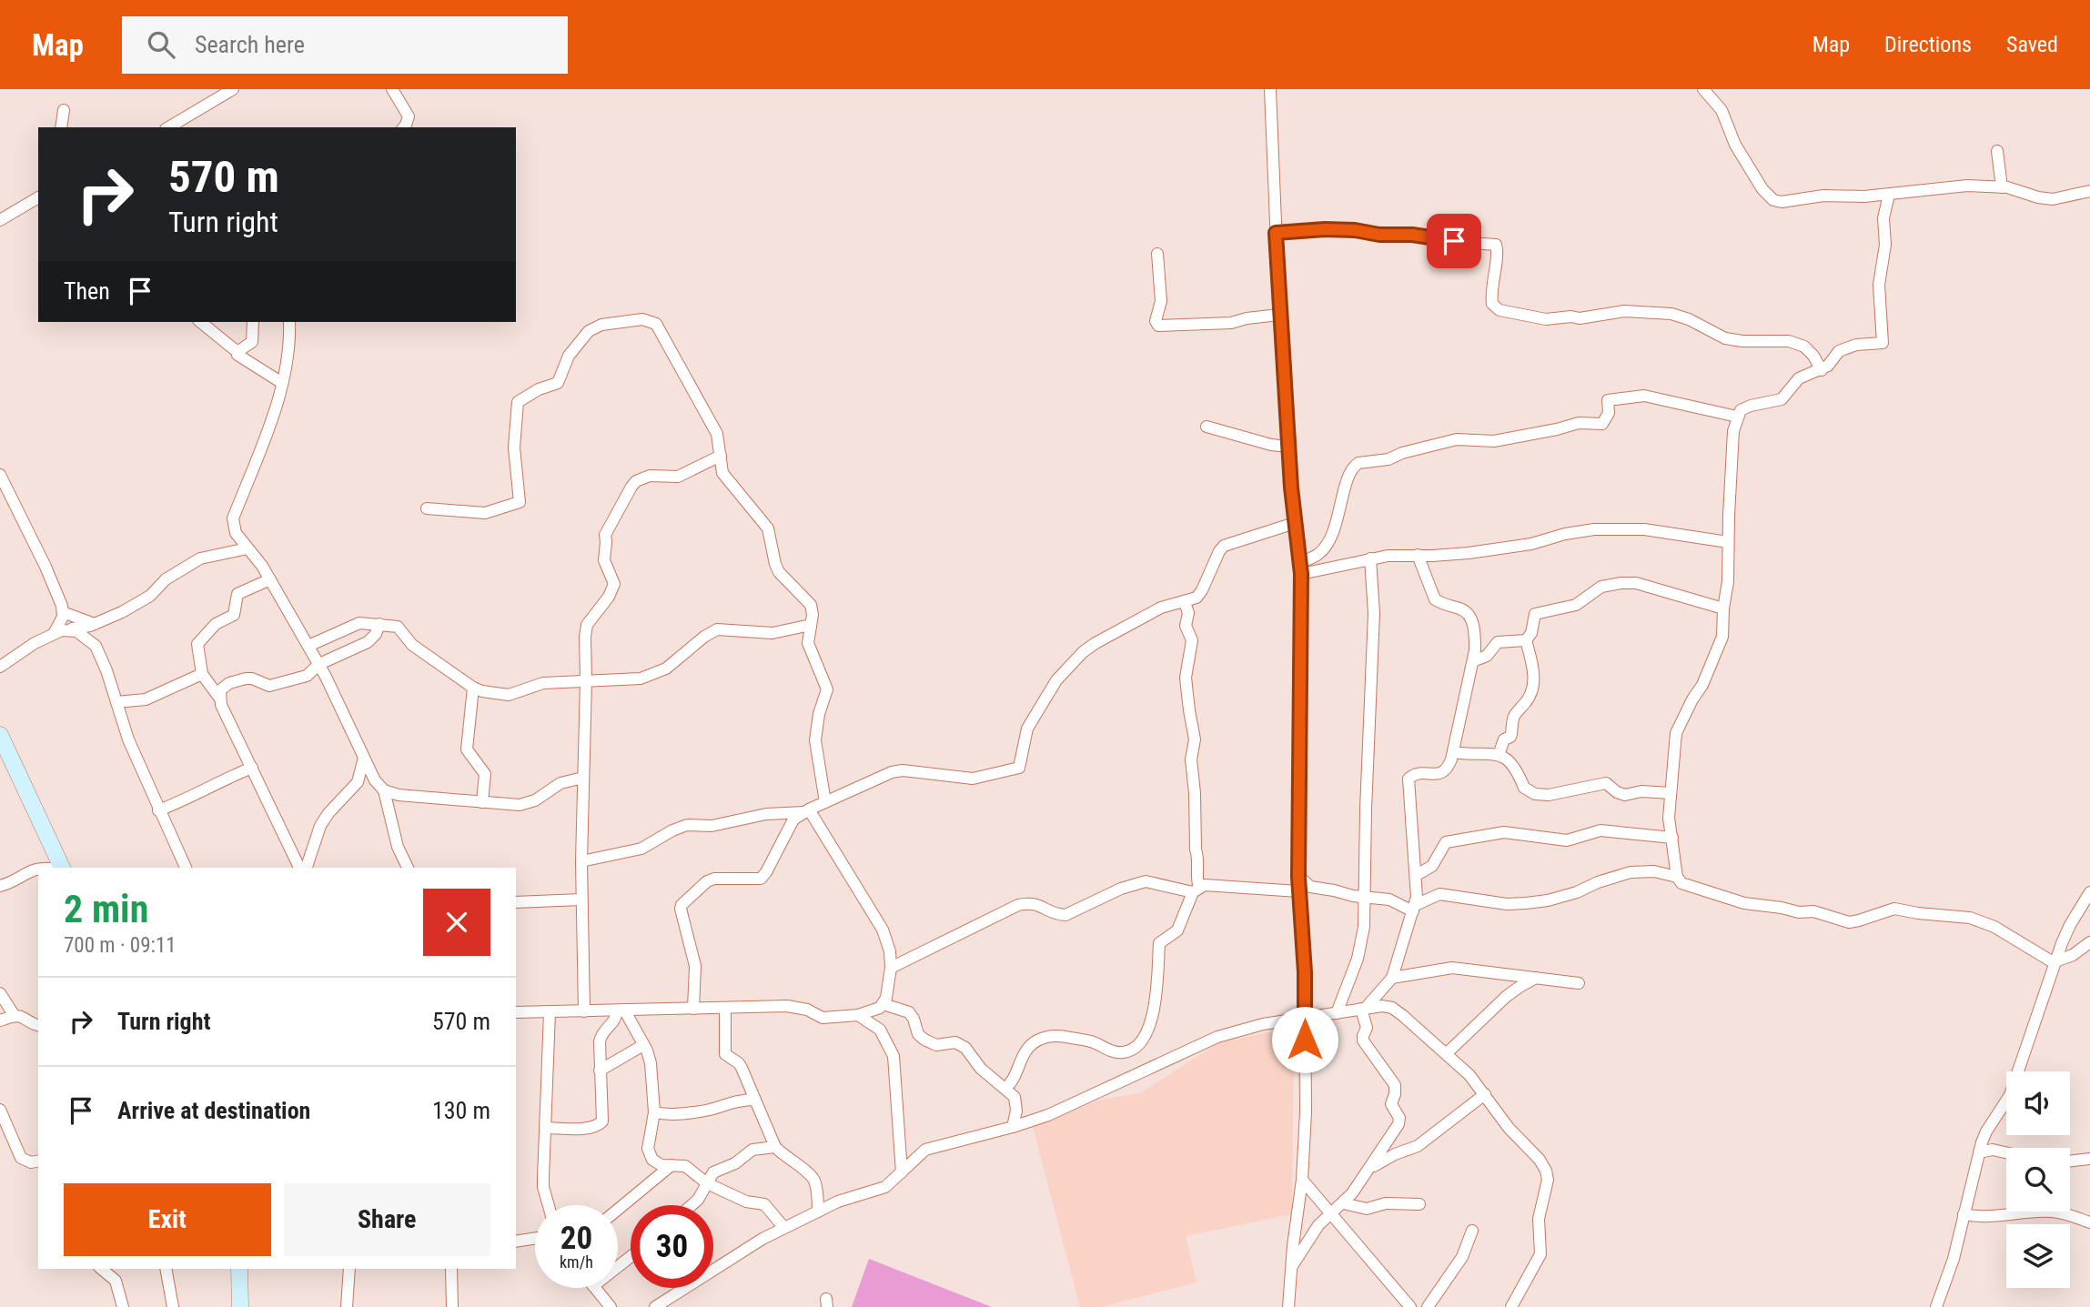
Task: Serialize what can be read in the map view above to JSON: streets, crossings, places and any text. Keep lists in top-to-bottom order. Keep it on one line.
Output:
{"page":{"header":"Map","search":"Search here","nav":["Map","Directions","Saved"],"turn":["570 m","Turn right"],"then":"Then","heading":["2 min","700 m · 09:11"],"list":[{"name":"Turn right","value":"570 m"},{"name":"Arrive at destination","value":"130 m"}],"buttons":["Exit","Share"],"speed":"20 km/h","limit":"30"}}
